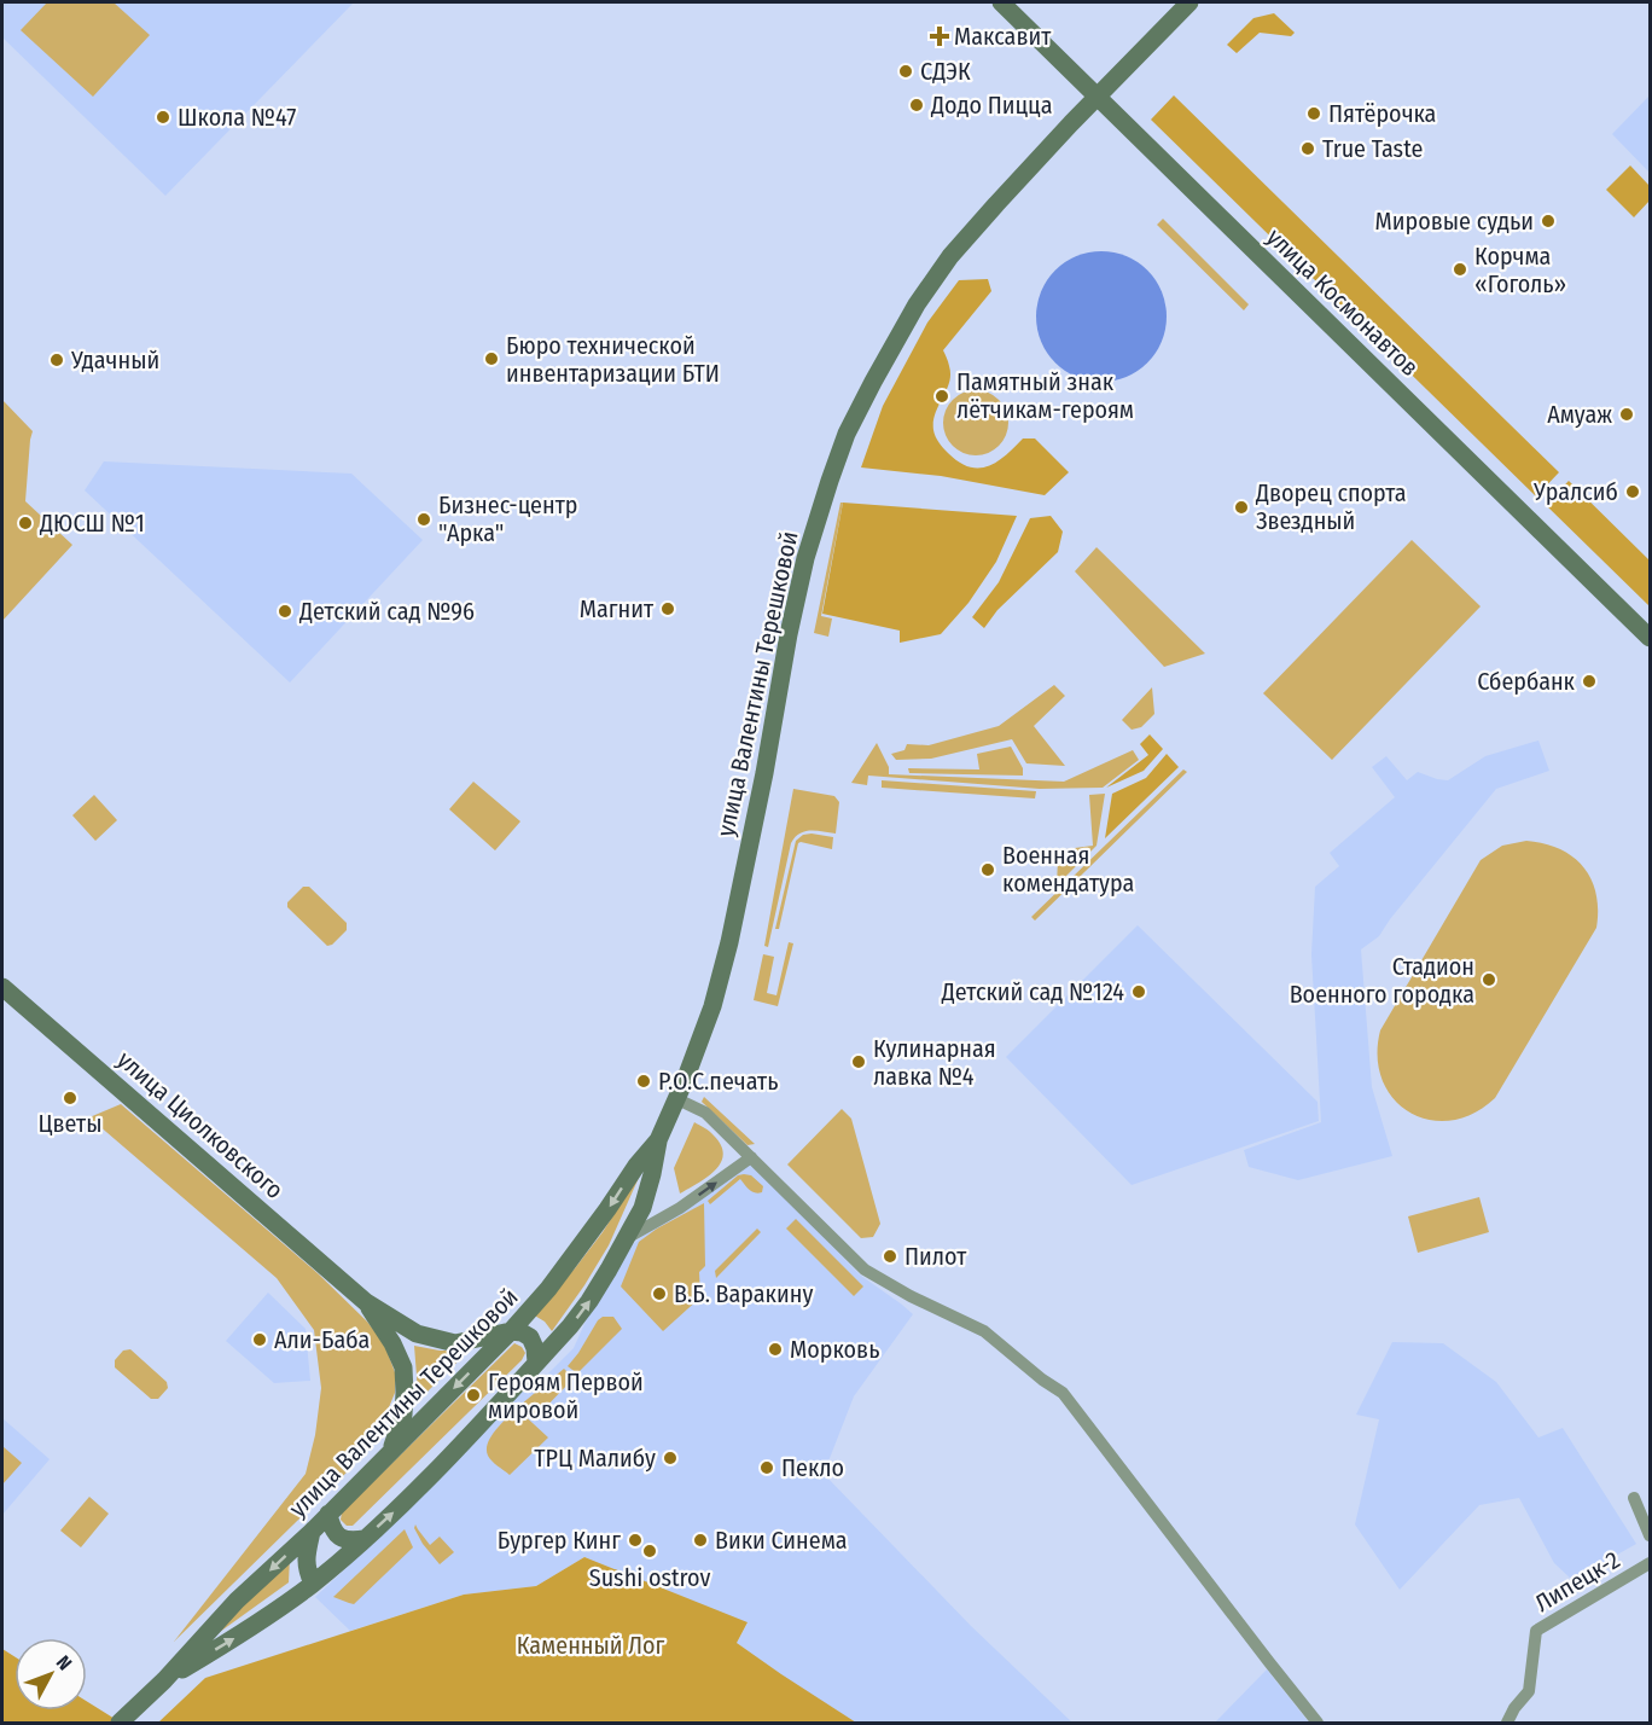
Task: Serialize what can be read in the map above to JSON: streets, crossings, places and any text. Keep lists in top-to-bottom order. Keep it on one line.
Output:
{"streets":{"main road":["улица Космонавтов","улица Валентины Терешковой","улица Циолковского"],"street":["Липецк-2"]},"crossings":[["улица Космонавтов","улица Валентины Терешковой"]],"parks":["Каменный Лог"],"places":{"health":["Максавит"],"other":["СДЭК","Додо Пицца","Пятёрочка","Школа №47","True Taste","Мировые судьи","Корчма «Гоголь»","Бюро технической инвентаризации БТИ","Удачный","Памятный знак лётчикам-героям","Амуаж","Уралсиб","Дворец спорта Звездный","Бизнес-центр \"Арка\"","ДЮСШ №1","Магнит","Детский сад №96","Сбербанк","Военная комендатура","Стадион Военного городка","Детский сад №124","Кулинарная лавка №4","Р.О.С.печать","Цветы","Пилот","В.Б. Варакину","Али-Баба","Морковь","Героям Первой мировой","ТРЦ Малибу","Пекло","Бургер Кинг","Вики Синема","Sushi ostrov"]},"north":"top right"}
